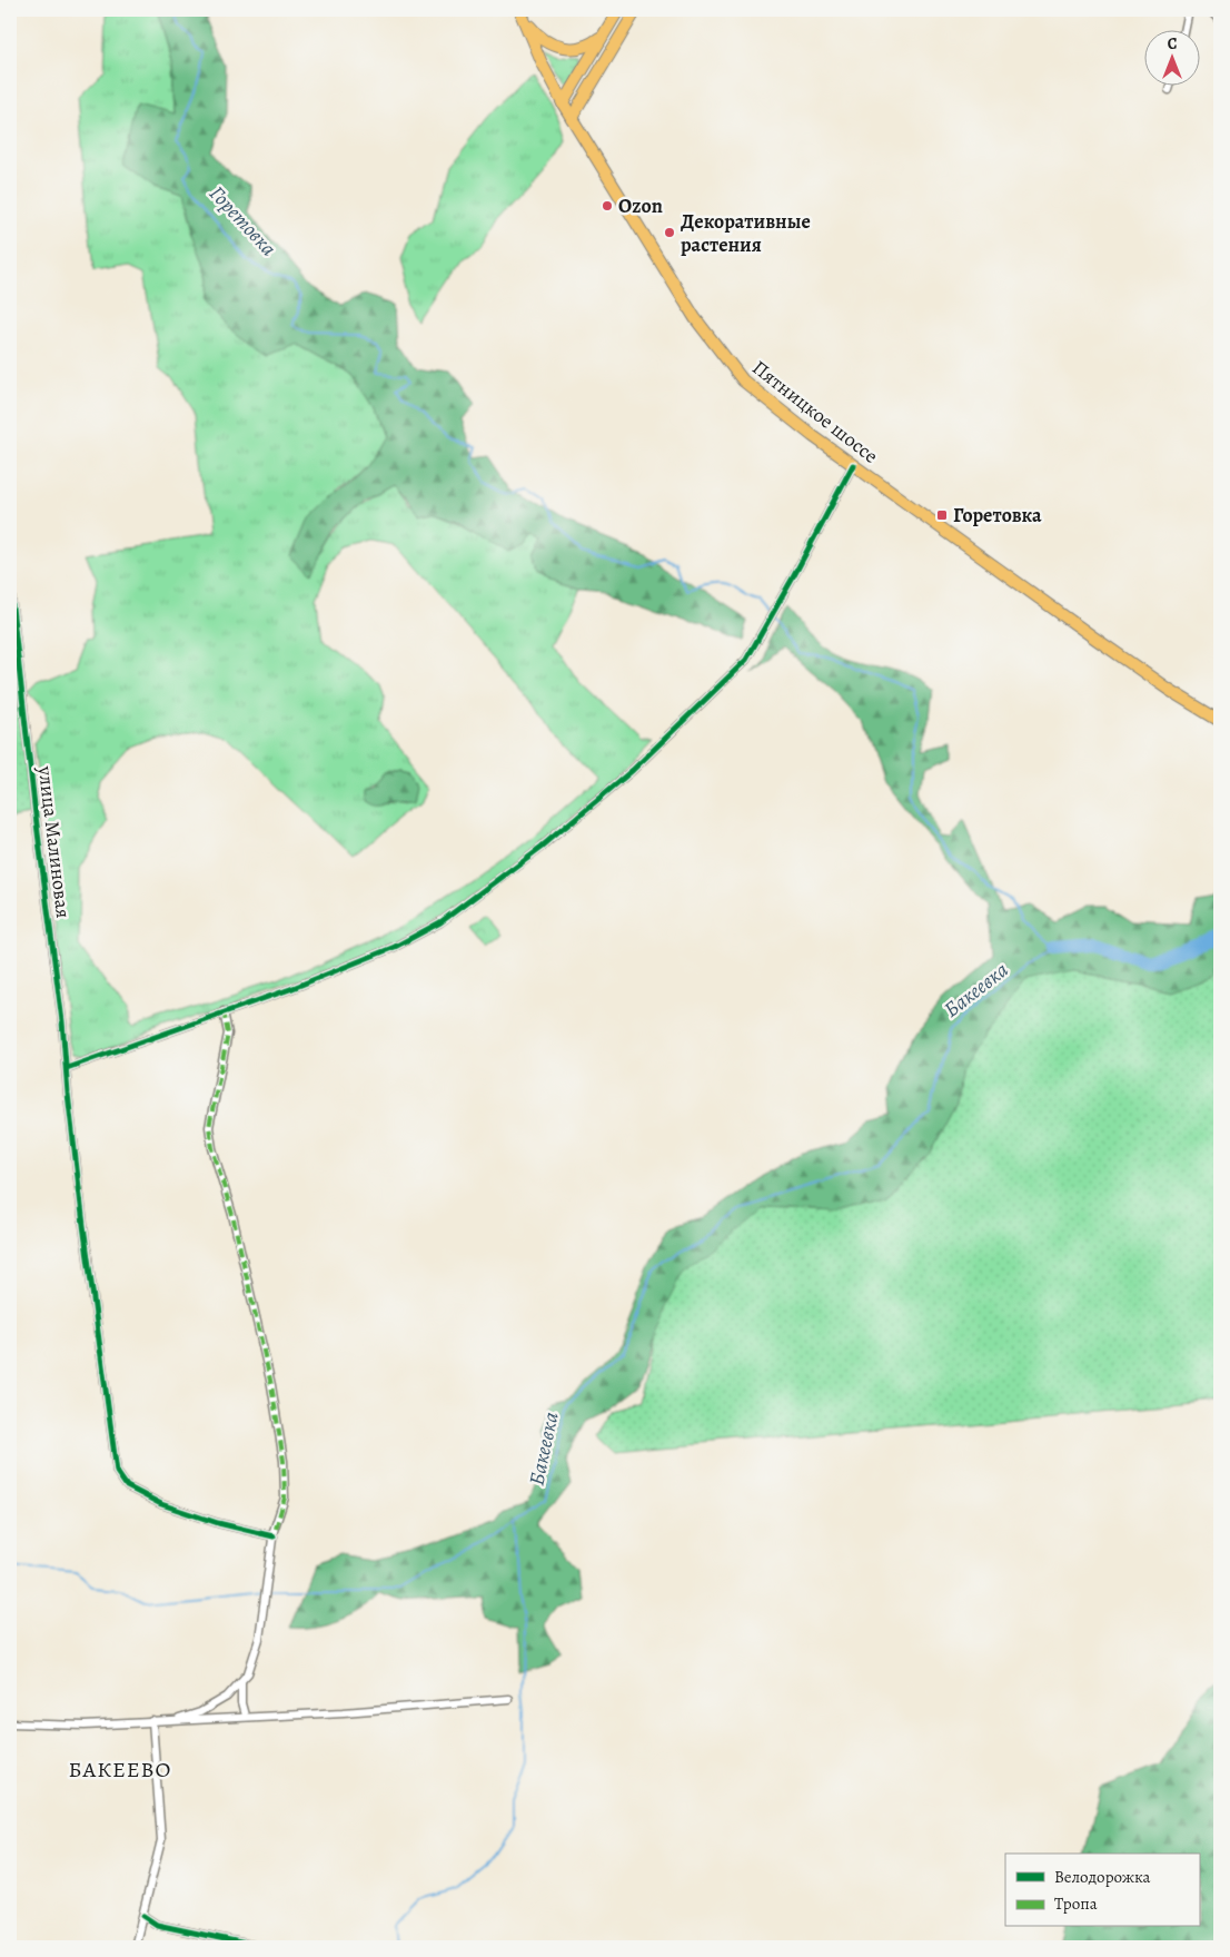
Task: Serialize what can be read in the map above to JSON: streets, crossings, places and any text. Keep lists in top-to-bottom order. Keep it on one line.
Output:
{"streets":{"main road":["Пятницкое шоссе"],"street":["улица Малиновая"]},"districts":["БАКЕЕВО"],"water":["Горетовка","Бакеевка"],"places":{"other":["Ozon","Декоративные растения"],"transit":["Горетовка"]},"legend":["Велодорожка","Тропа"],"north":"top"}
